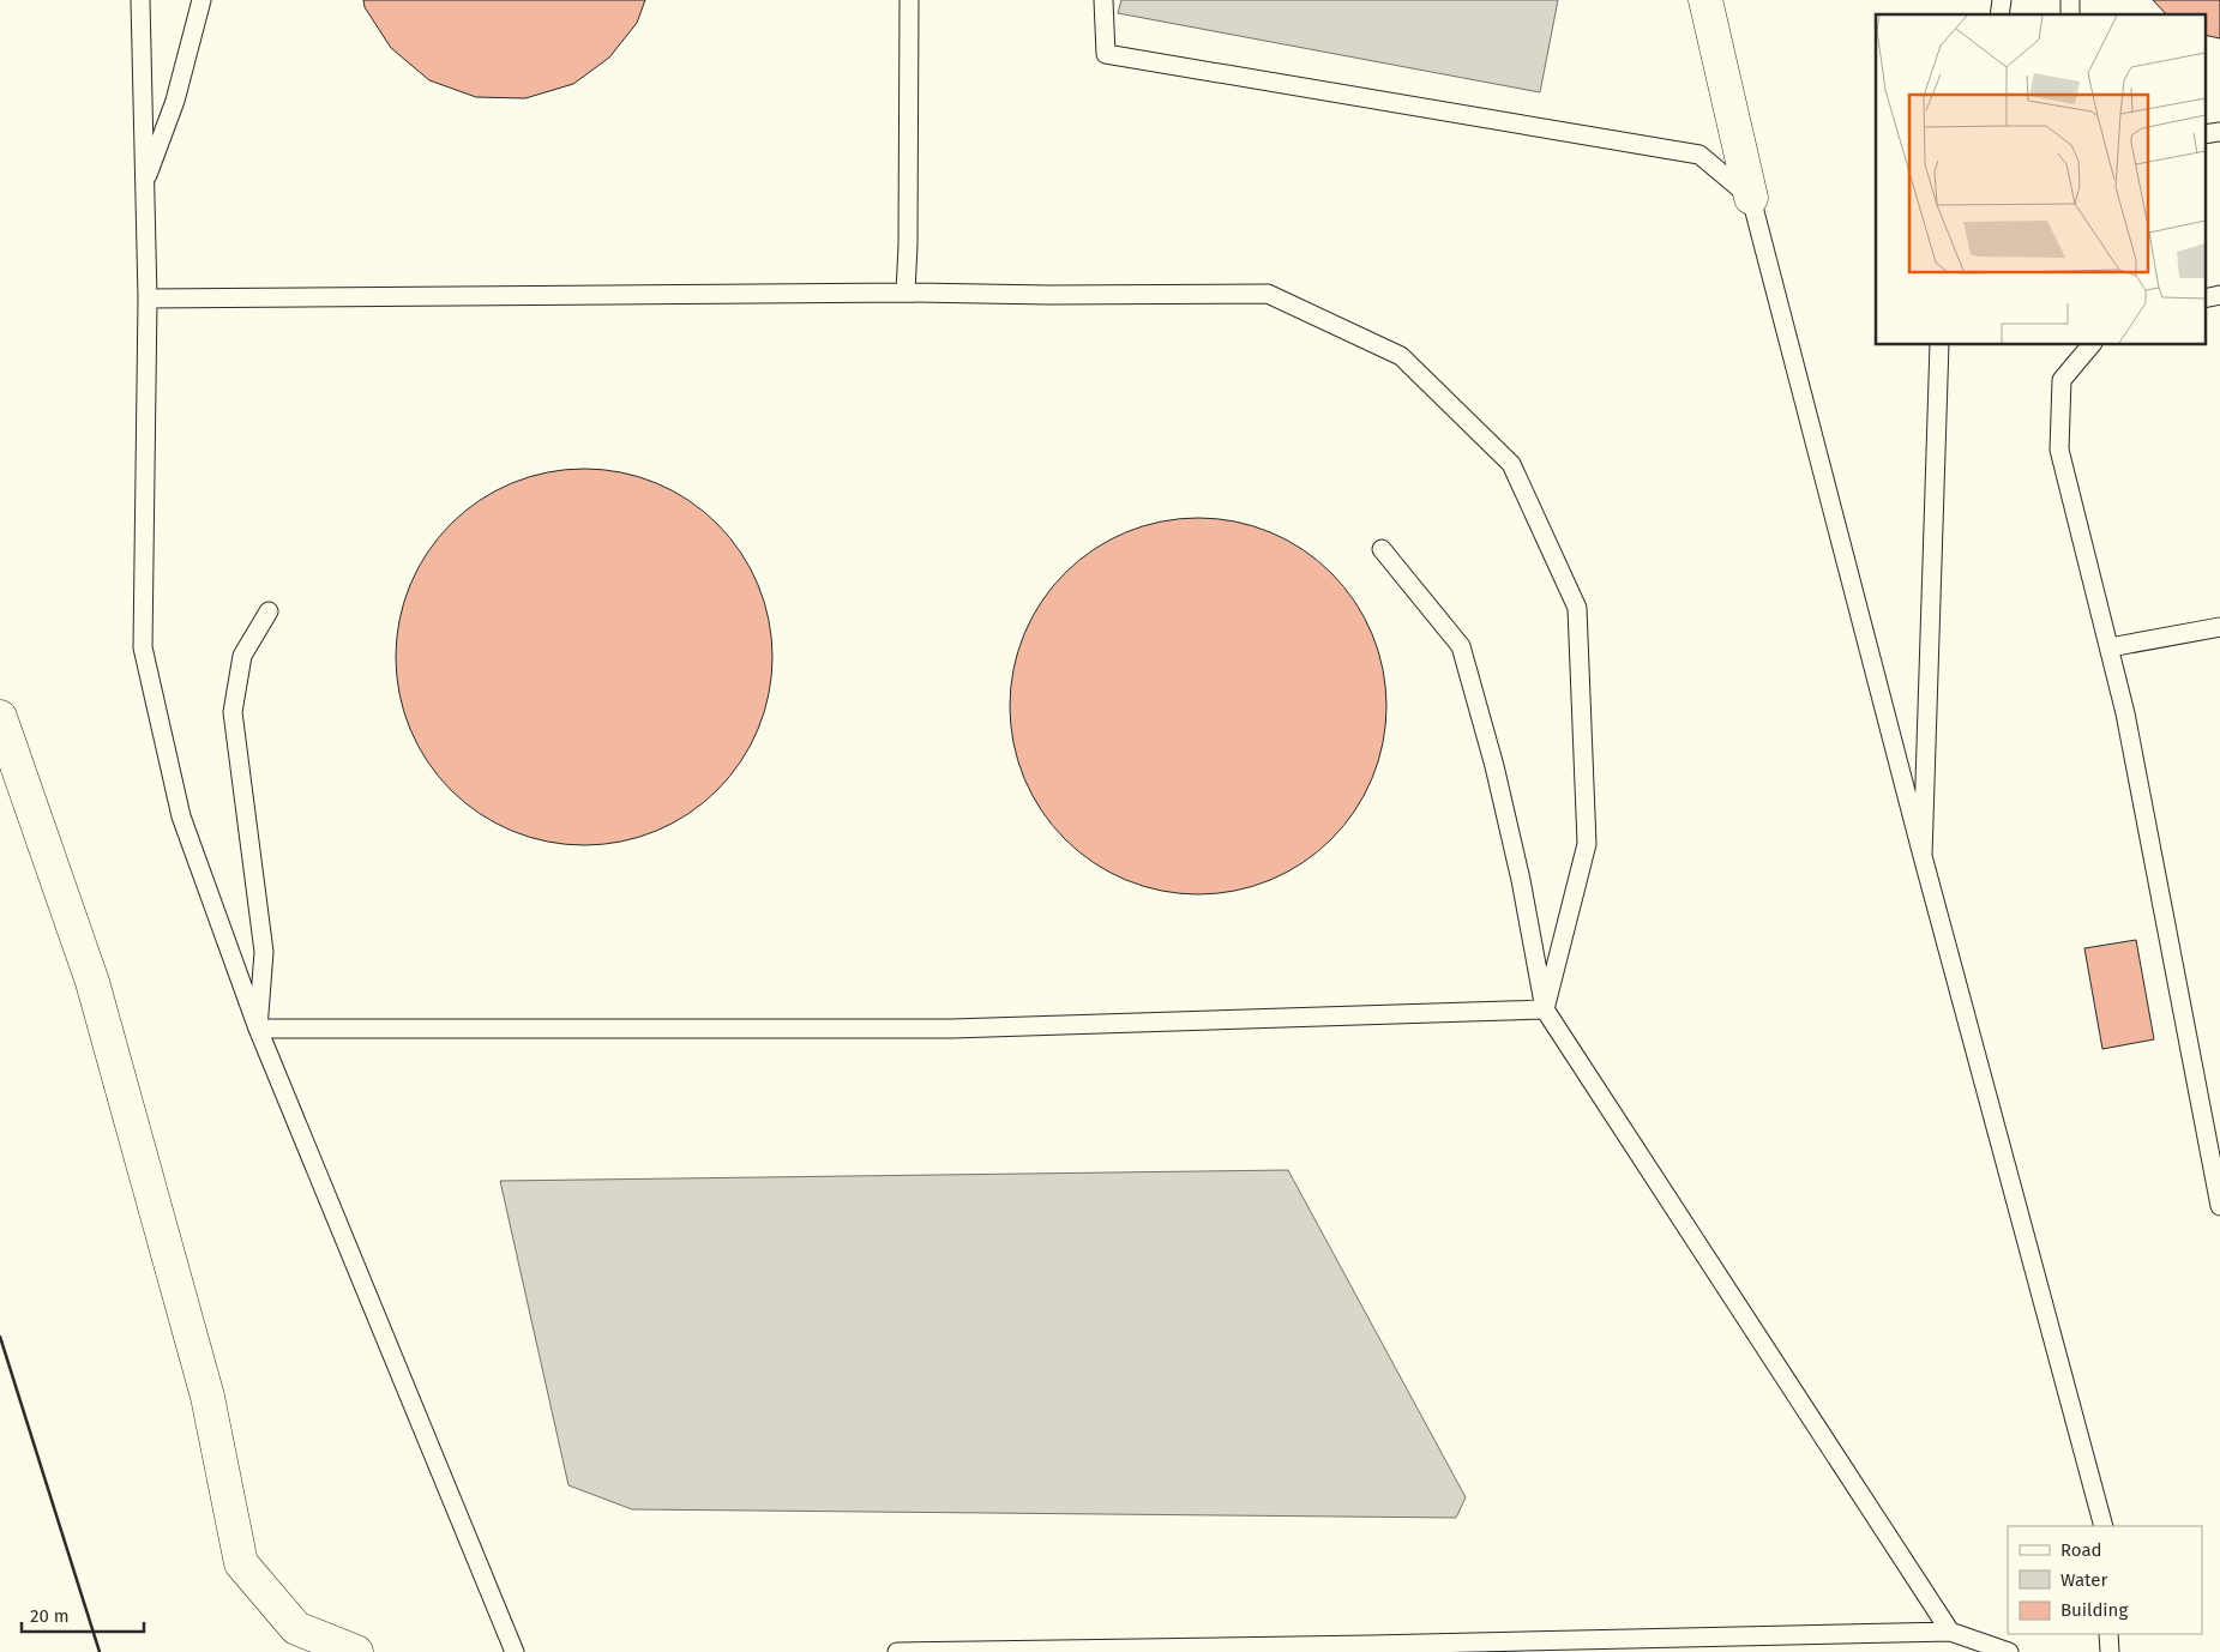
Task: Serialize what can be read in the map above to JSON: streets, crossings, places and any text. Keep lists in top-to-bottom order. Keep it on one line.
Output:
{"legend":["Road","Water","Building"],"scale_bar":"20 m"}
